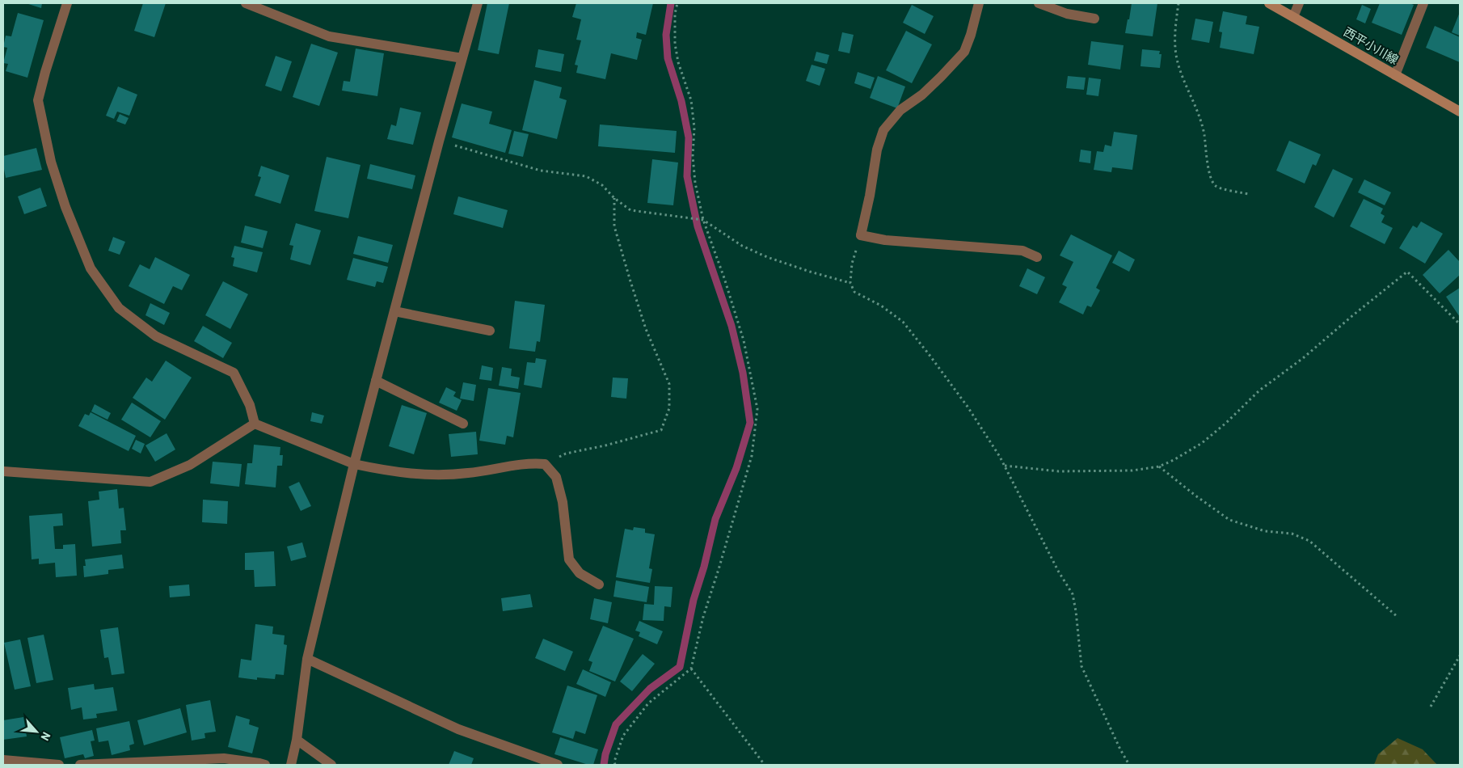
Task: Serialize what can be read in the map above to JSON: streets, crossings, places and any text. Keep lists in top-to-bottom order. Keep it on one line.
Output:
{"streets":{"main road":["西平小川線"]},"north":"bottom right"}
